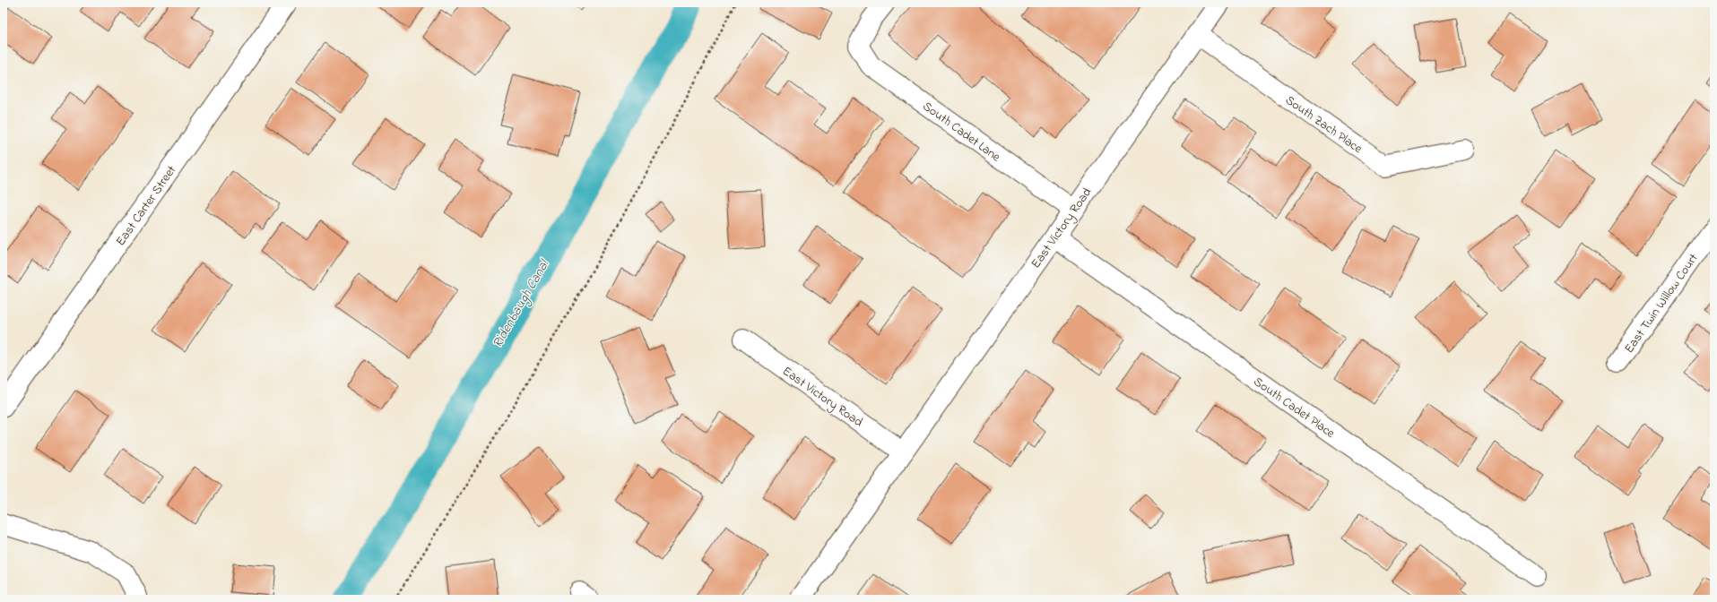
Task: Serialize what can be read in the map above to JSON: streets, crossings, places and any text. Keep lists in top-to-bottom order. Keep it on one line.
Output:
{"streets":{"street":["South Zach Place","South Cadet Lane","East Carter Street","East Victory Road","East Twin Willow Court","South Cadet Place"]},"crossings":[["South Zach Place","East Victory Road"],["South Cadet Lane","East Victory Road"],["East Victory Road","South Cadet Place"]],"water":["Ridenbaugh Canal"]}
